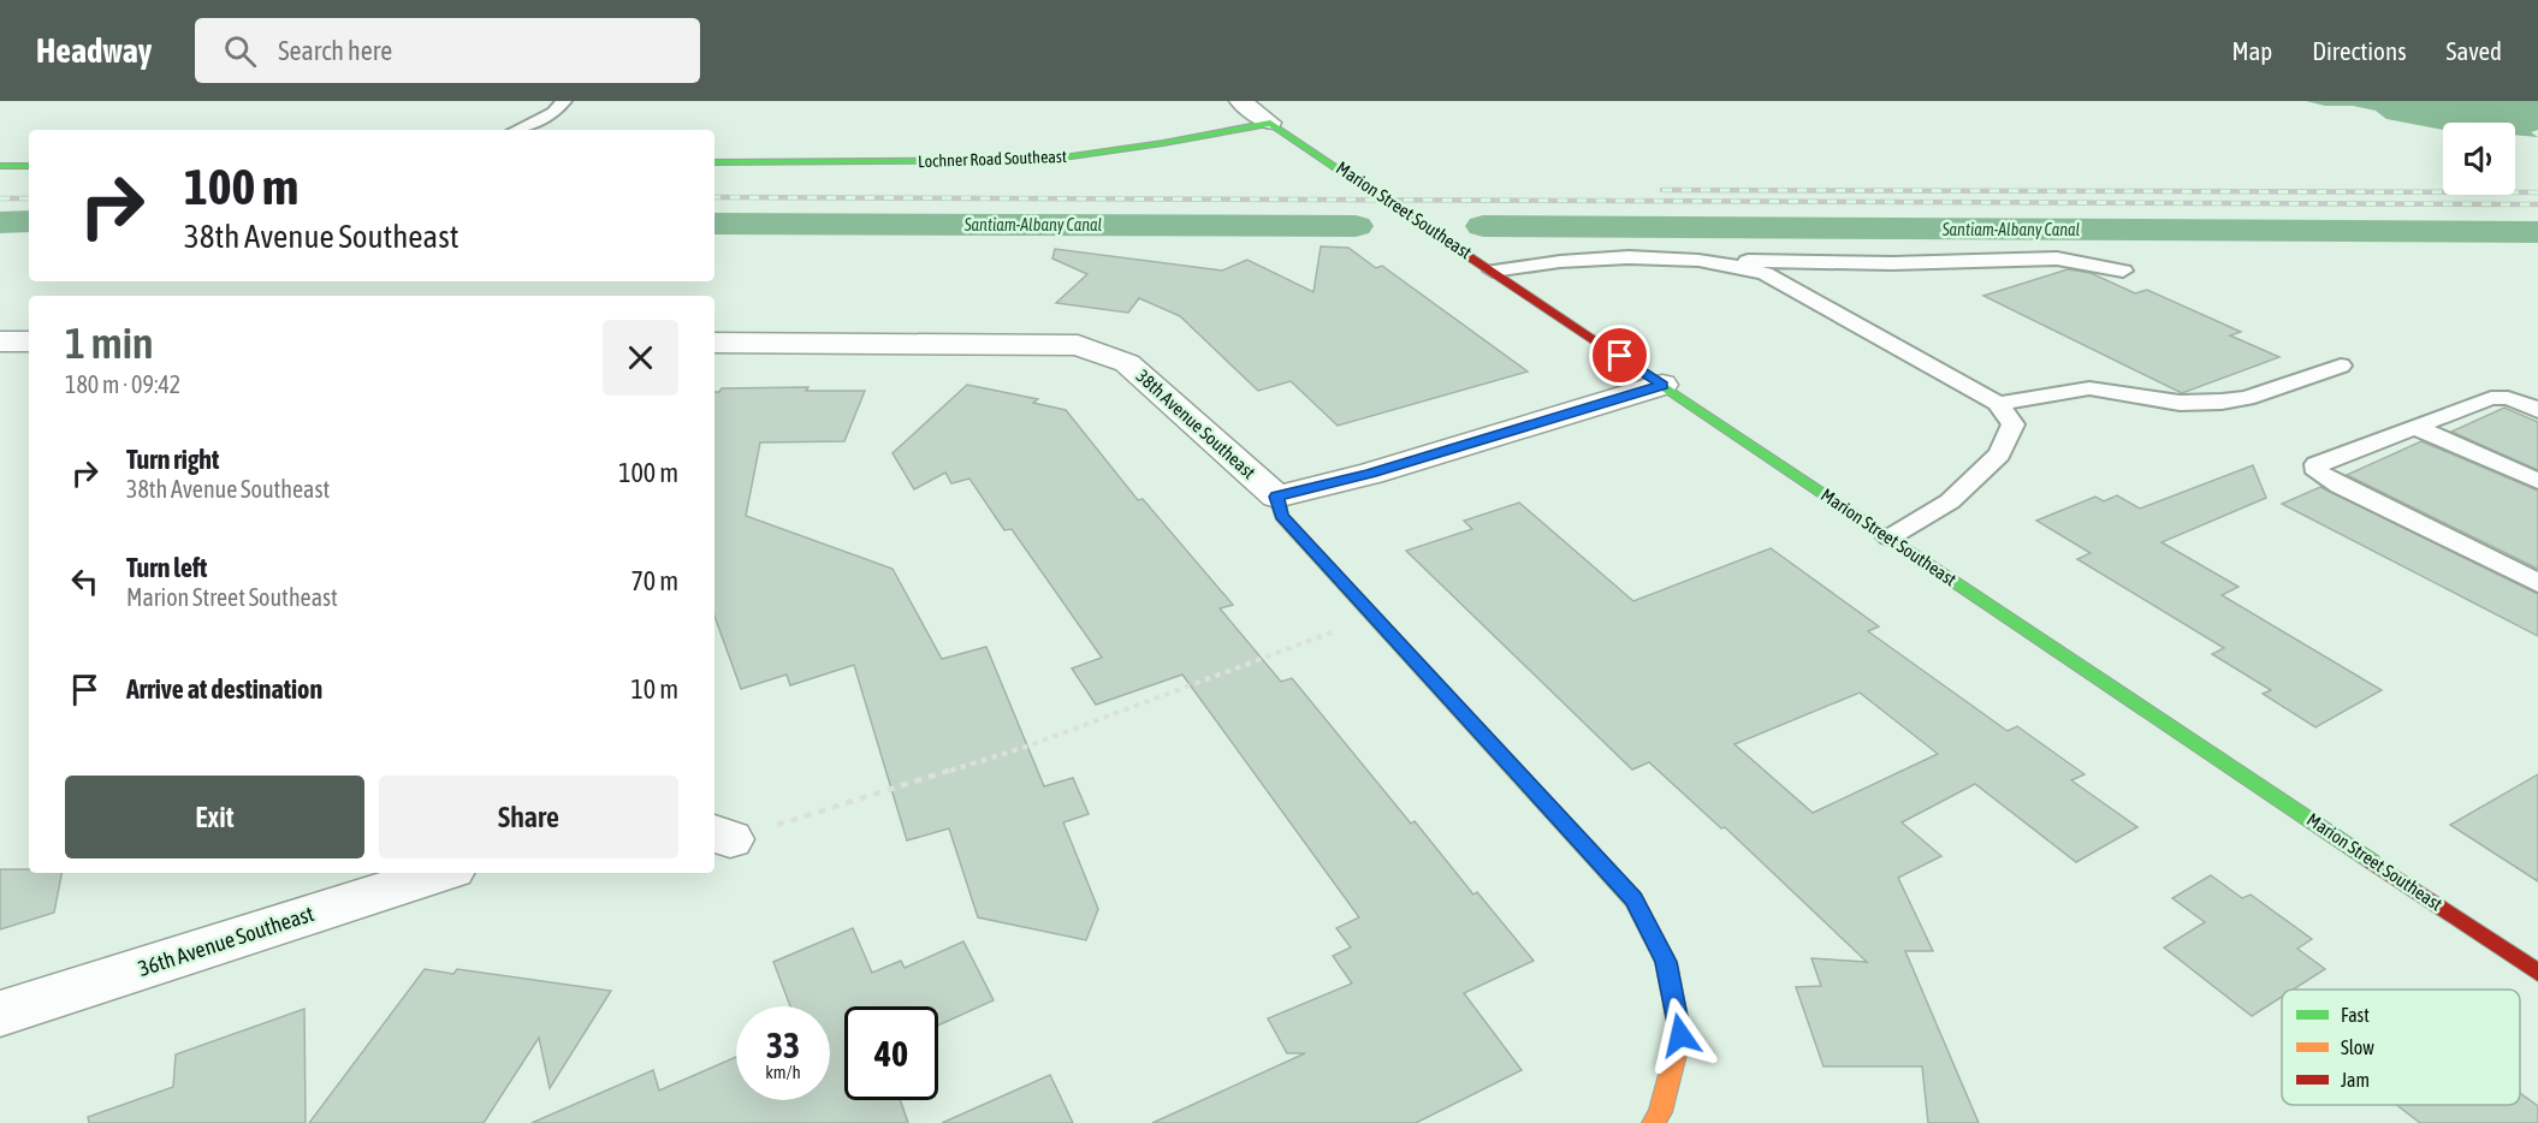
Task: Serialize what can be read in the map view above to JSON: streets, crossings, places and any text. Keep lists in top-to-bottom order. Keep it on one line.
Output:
{"streets":{"street":["Lochner Road Southeast","Marion Street Southeast","38th Avenue Southeast","36th Avenue Southeast"]},"crossings":[["Lochner Road Southeast","Marion Street Southeast"]],"water":["Santiam-Albany Canal"],"legend":["Fast","Slow","Jam"],"page":{"header":"Headway","search":"Search here","nav":["Map","Directions","Saved"],"turn":["100 m","38th Avenue Southeast"],"heading":["1 min","180 m · 09:42"],"list":[{"name":"Turn right","note":"38th Avenue Southeast","value":"100 m"},{"name":"Turn left","note":"Marion Street Southeast","value":"70 m"},{"name":"Arrive at destination","value":"10 m"}],"buttons":["Exit","Share"],"speed":"33 km/h","limit":"40"}}
